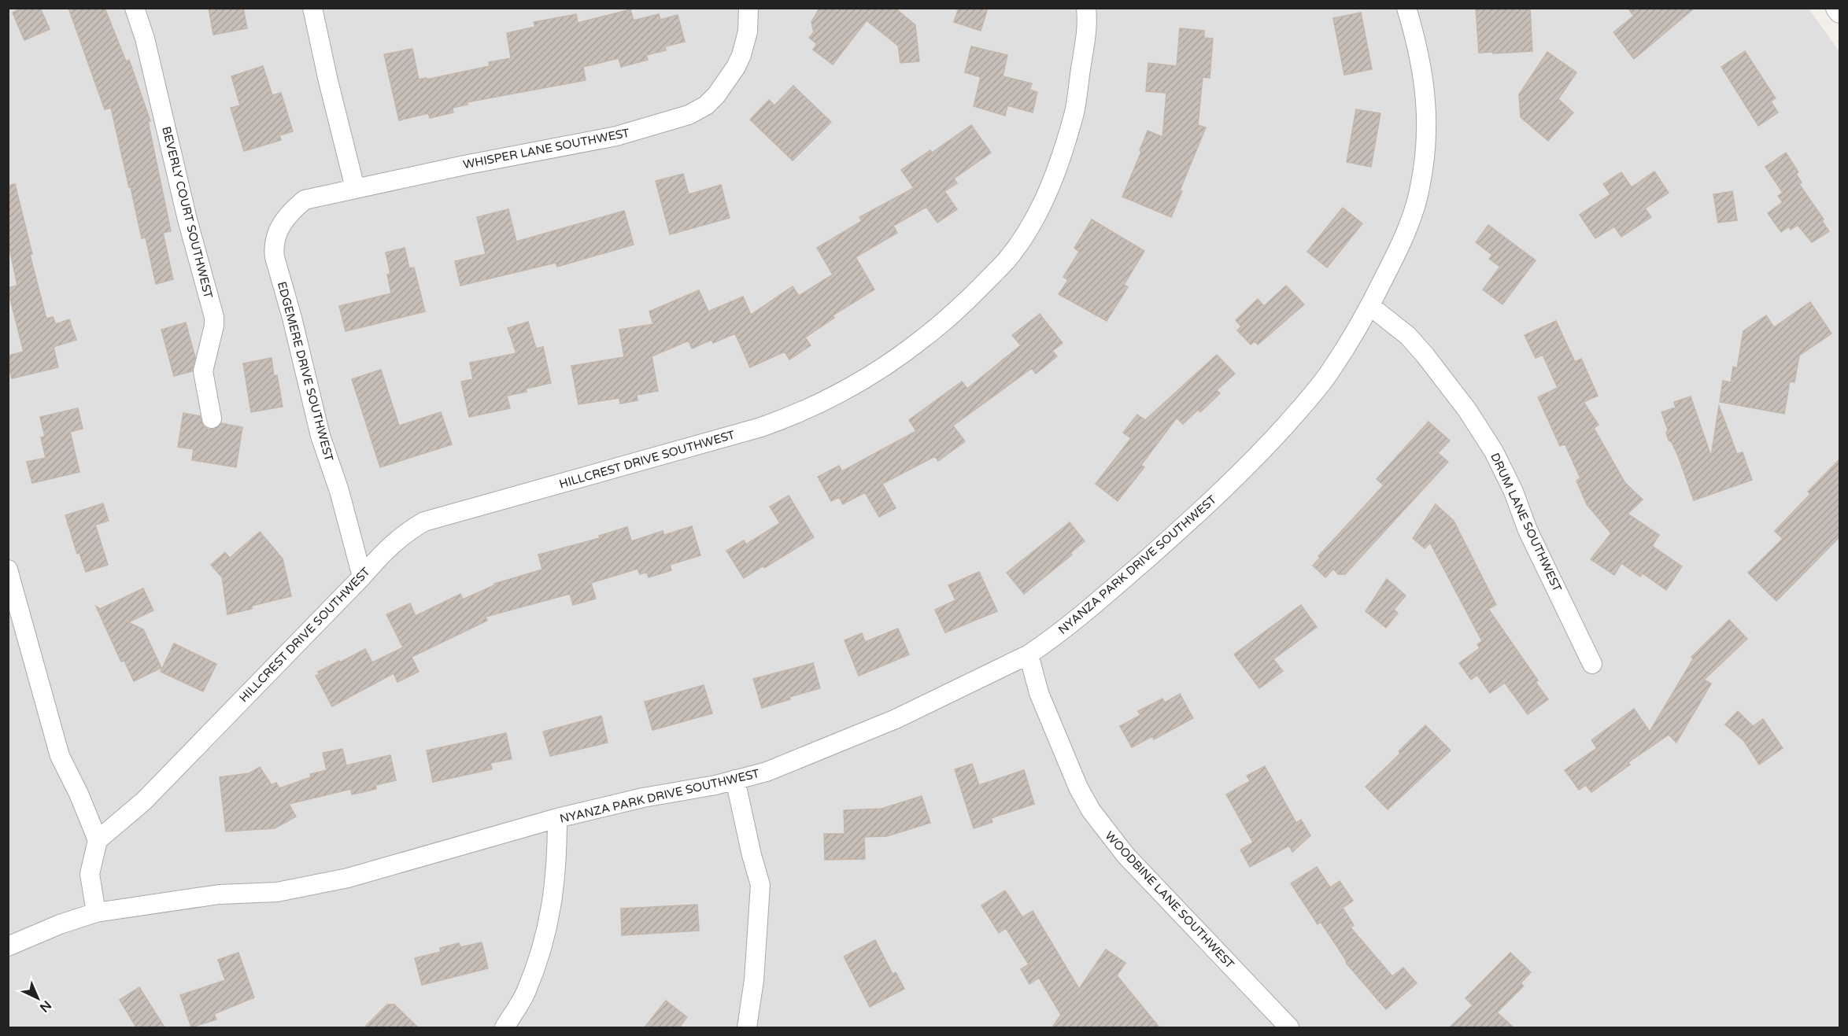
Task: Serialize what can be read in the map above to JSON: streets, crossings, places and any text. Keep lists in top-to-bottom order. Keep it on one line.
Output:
{"streets":{"street":["WHISPER LANE SOUTHWEST","BEVERLY COURT SOUTHWEST","EDGEMERE DRIVE SOUTHWEST","HILLCREST DRIVE SOUTHWEST","DRUM LANE SOUTHWEST","NYANZA PARK DRIVE SOUTHWEST","WOODBINE LANE SOUTHWEST"]},"crossings":[["WHISPER LANE SOUTHWEST","EDGEMERE DRIVE SOUTHWEST"],["EDGEMERE DRIVE SOUTHWEST","HILLCREST DRIVE SOUTHWEST"],["DRUM LANE SOUTHWEST","NYANZA PARK DRIVE SOUTHWEST"],["NYANZA PARK DRIVE SOUTHWEST","WOODBINE LANE SOUTHWEST"]],"north":"bottom right"}
